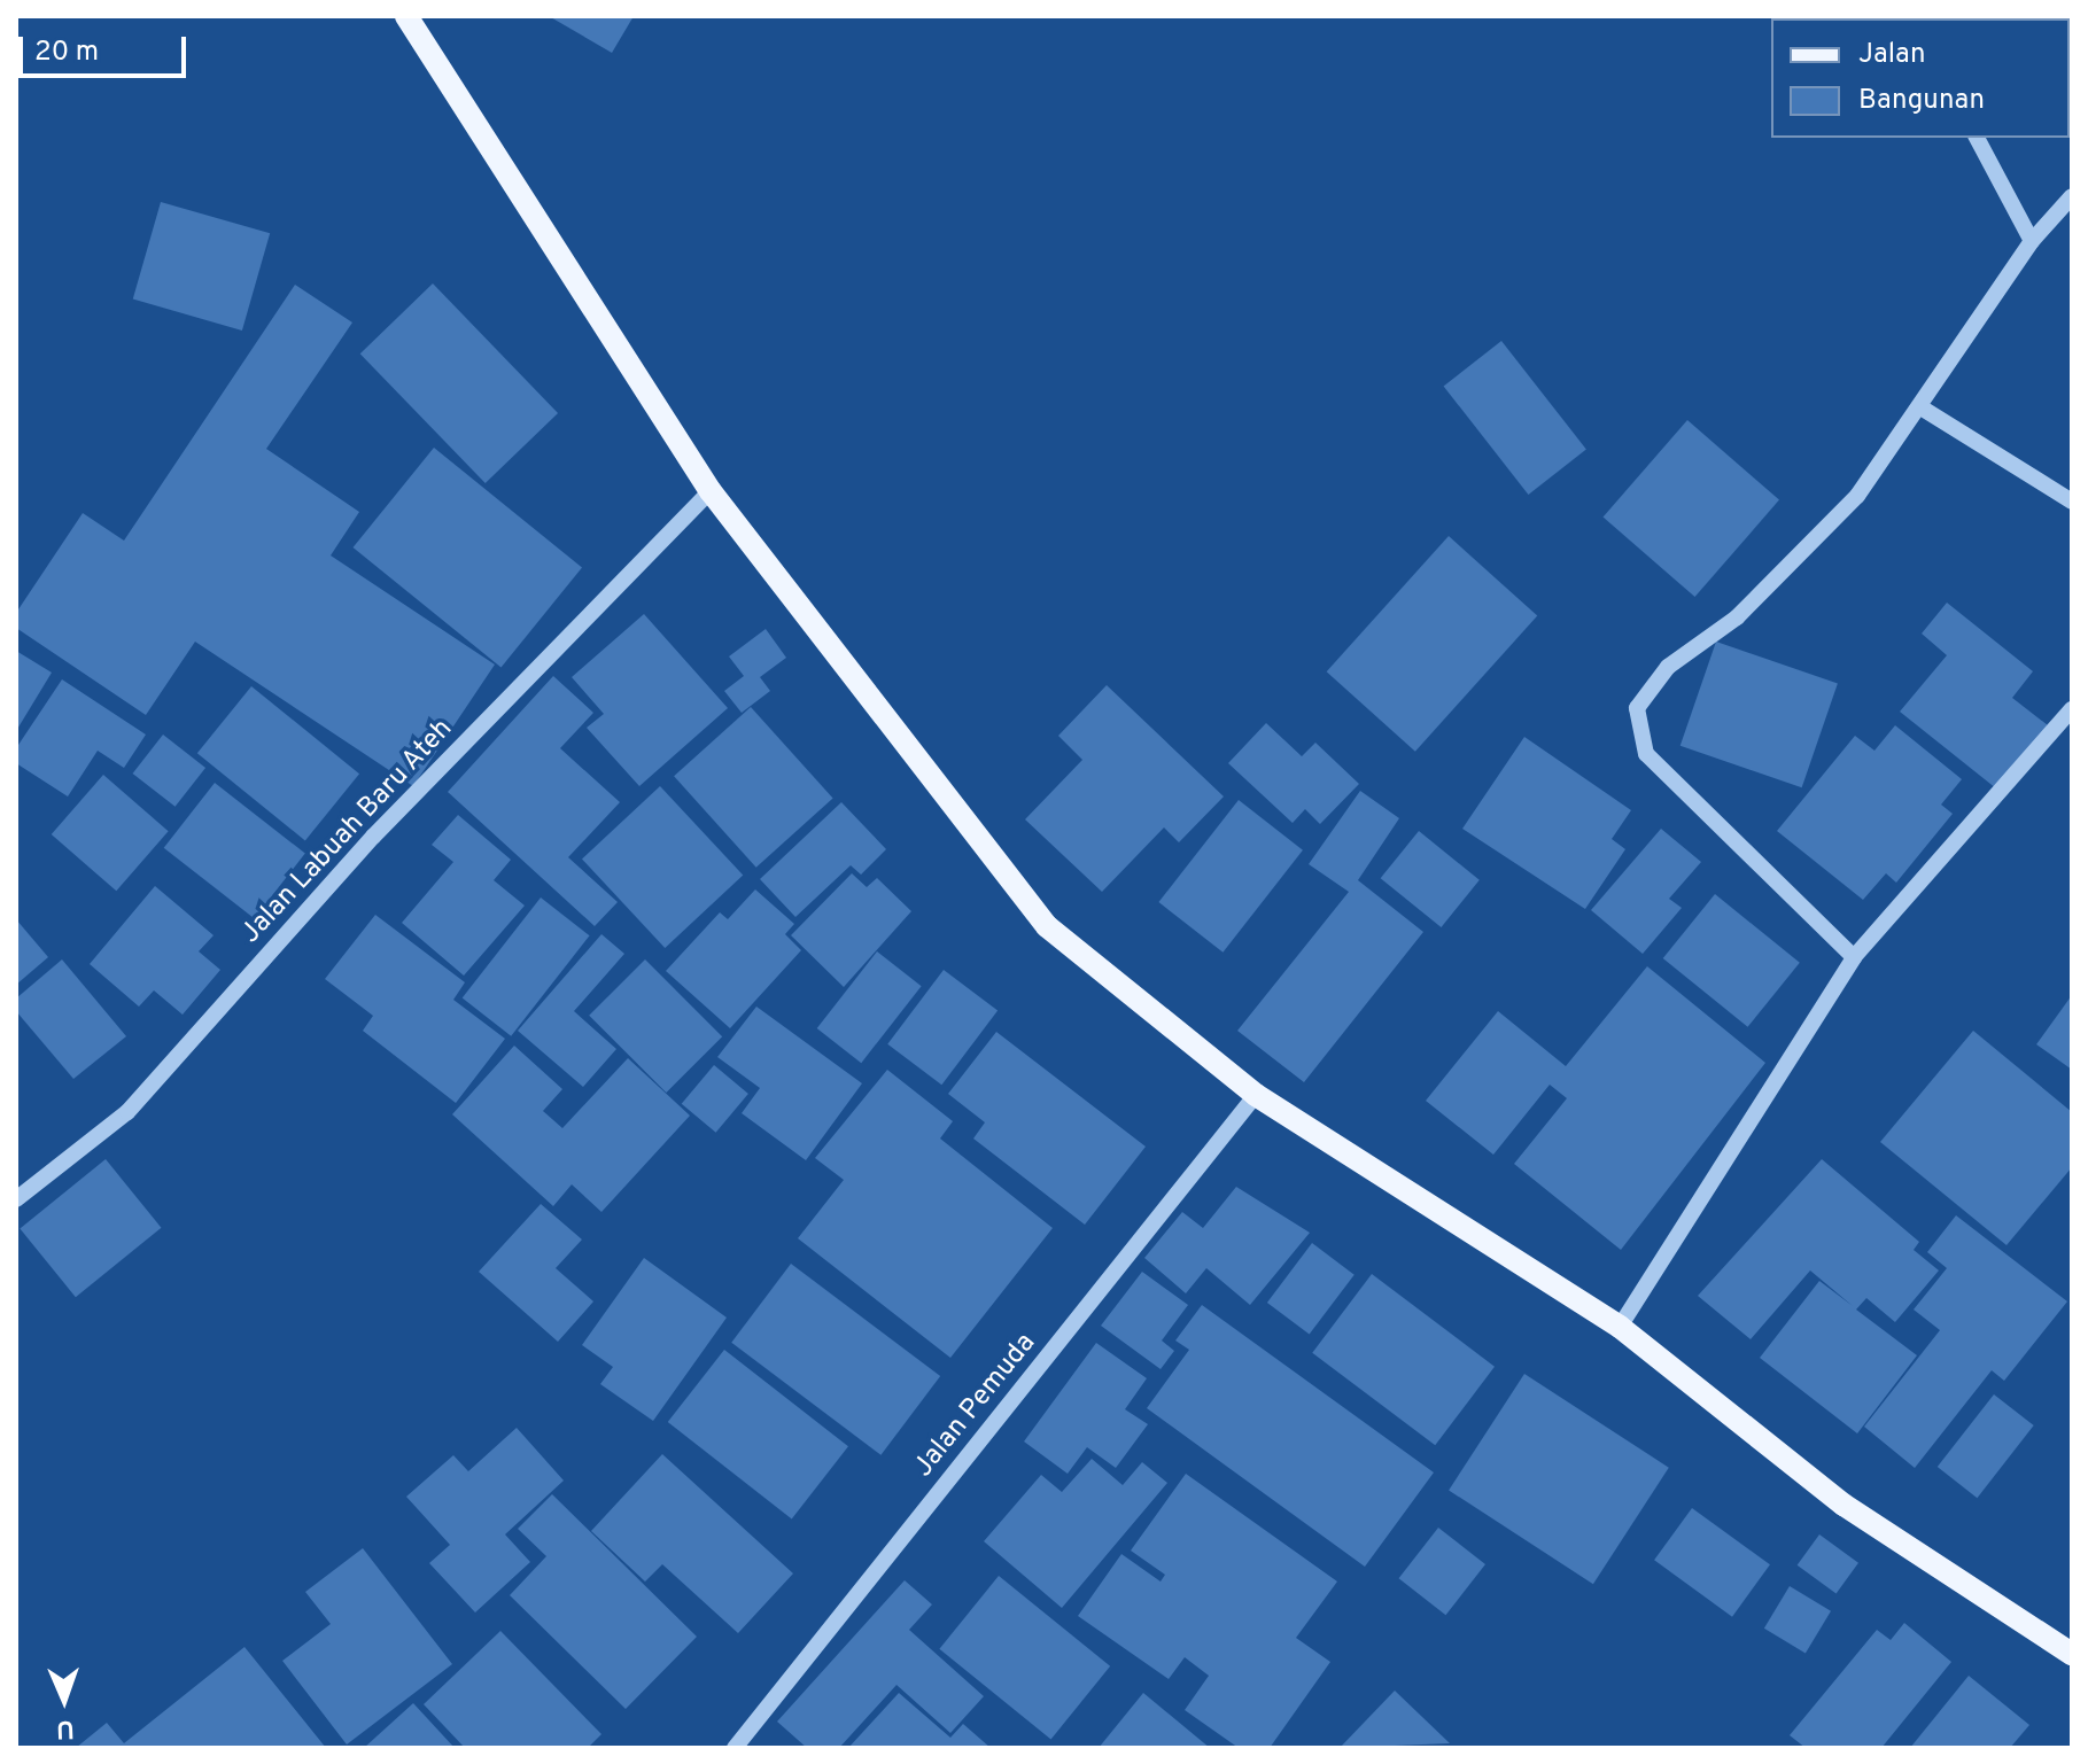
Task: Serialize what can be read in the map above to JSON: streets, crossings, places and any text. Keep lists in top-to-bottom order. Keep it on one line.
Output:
{"streets":{"street":["Jalan Labuah Baru Ateh","Jalan Pemuda"]},"legend":["Jalan","Bangunan"],"scale_bar":"20 m","north":"bottom"}
